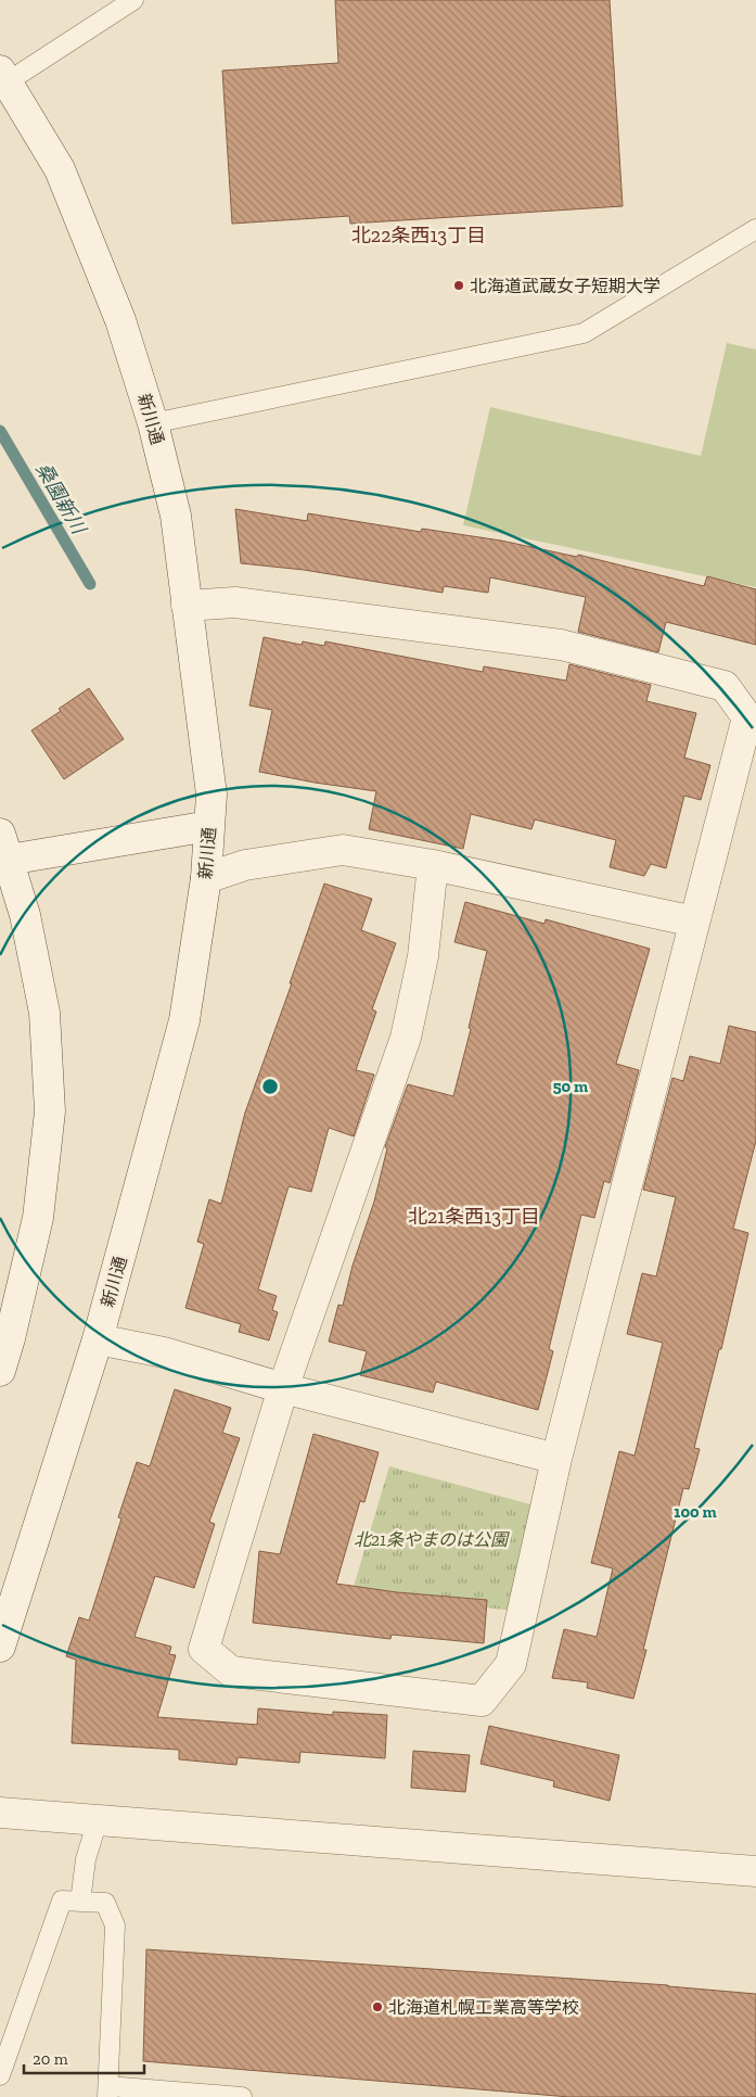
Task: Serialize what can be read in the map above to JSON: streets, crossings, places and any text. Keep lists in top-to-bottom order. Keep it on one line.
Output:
{"streets":{"street":["新川通"]},"districts":["北22条西13丁目","北21条西13丁目"],"water":["桑園新川"],"parks":["北21条やまのは公園"],"places":["北海道武蔵女子短期大学","北海道札幌工業高等学校"],"scale_bar":"20 m","rings":["50 m","100 m"]}
